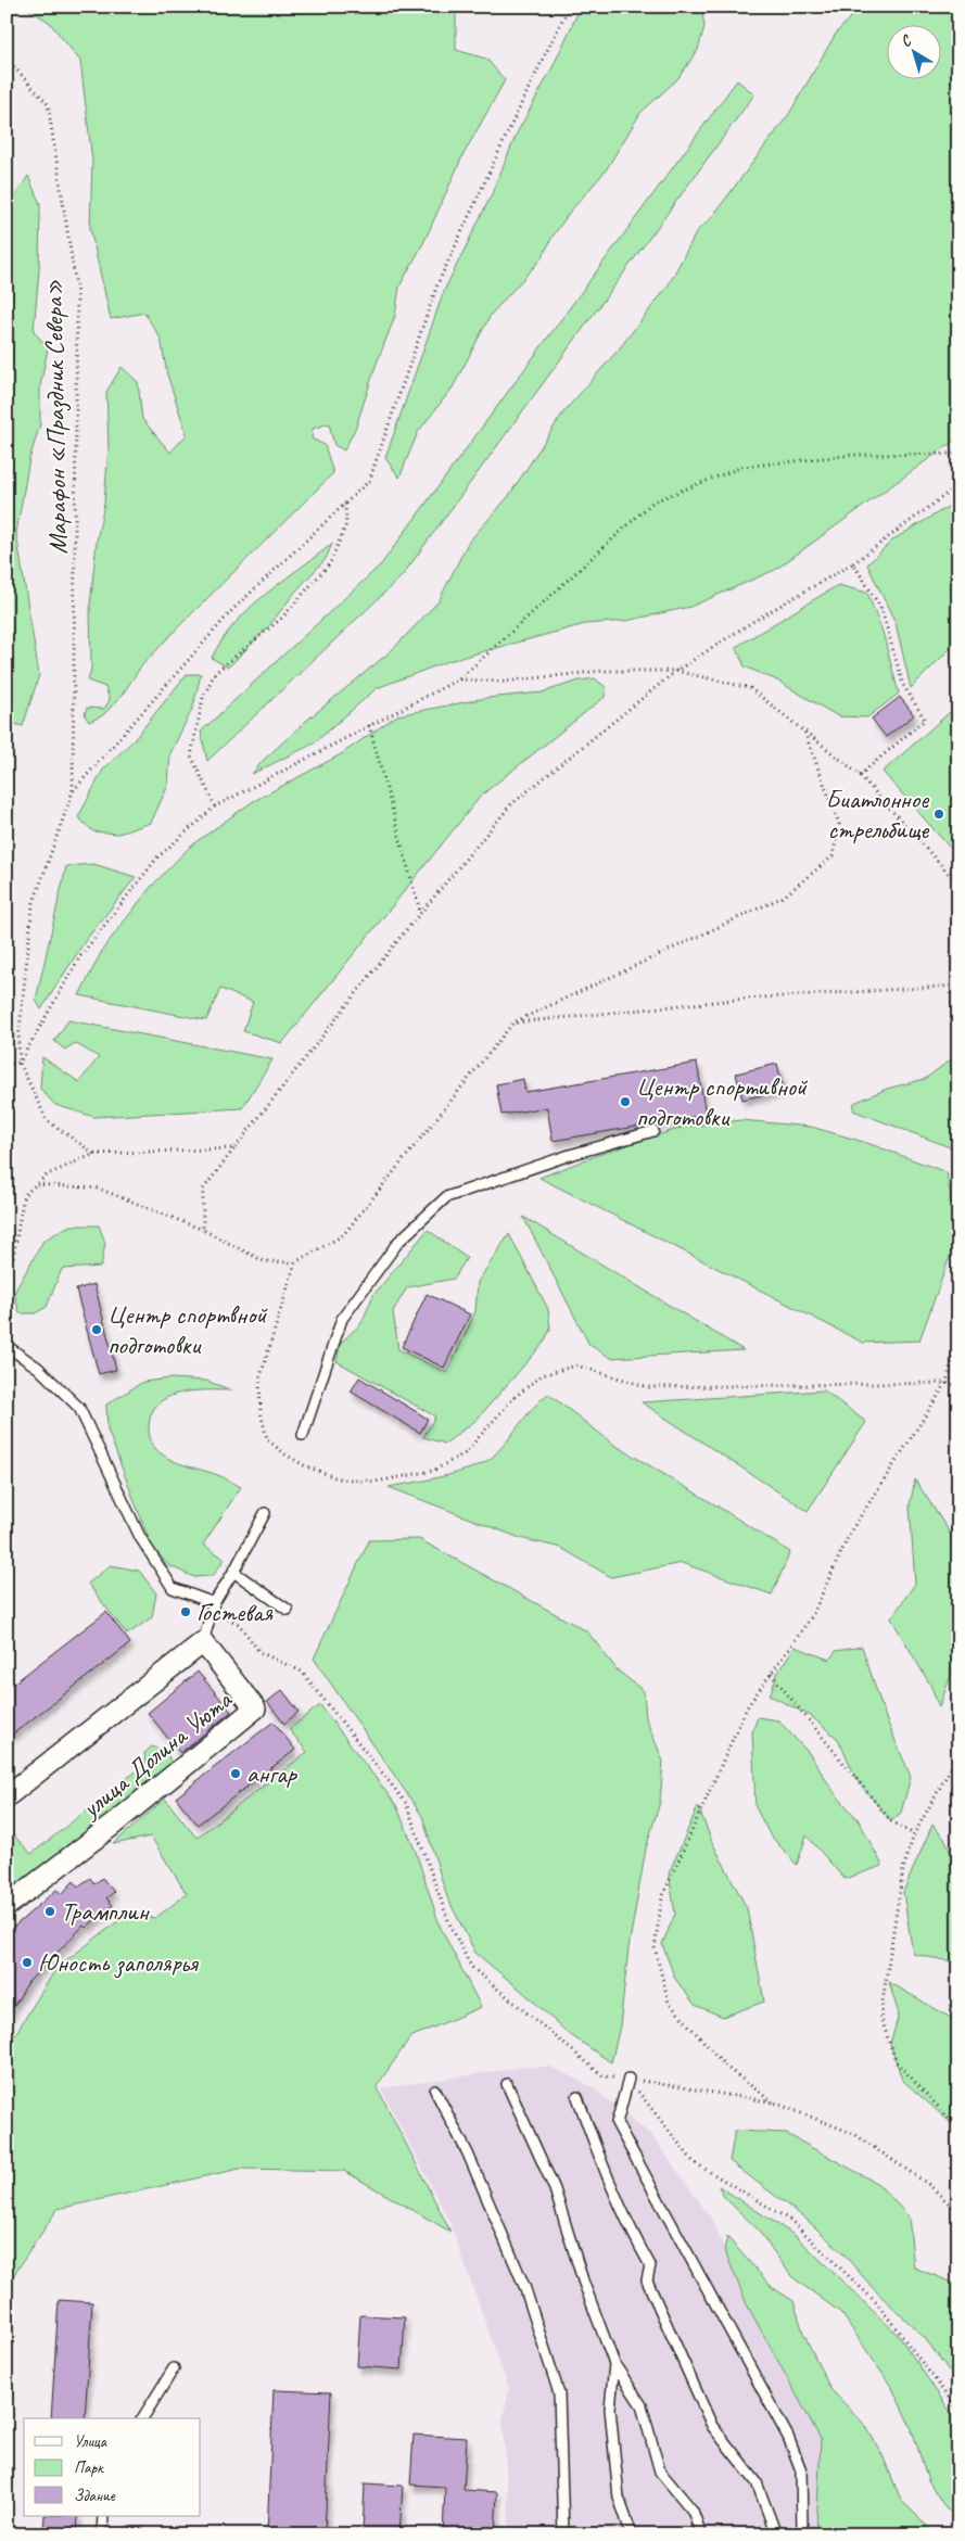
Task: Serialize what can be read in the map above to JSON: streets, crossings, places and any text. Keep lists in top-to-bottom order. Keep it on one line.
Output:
{"streets":{"street":["улица Долина Уюта"],"path":["Марафон «Праздник Севера»"]},"places":["Биатлонное стрельбище","Центр спортивной подготовки","Центр спортвной подготовки","Гостевая","ангар","Трамплин","Юность заполярья"],"legend":["Улица","Парк","Здание"],"north":"top left"}
